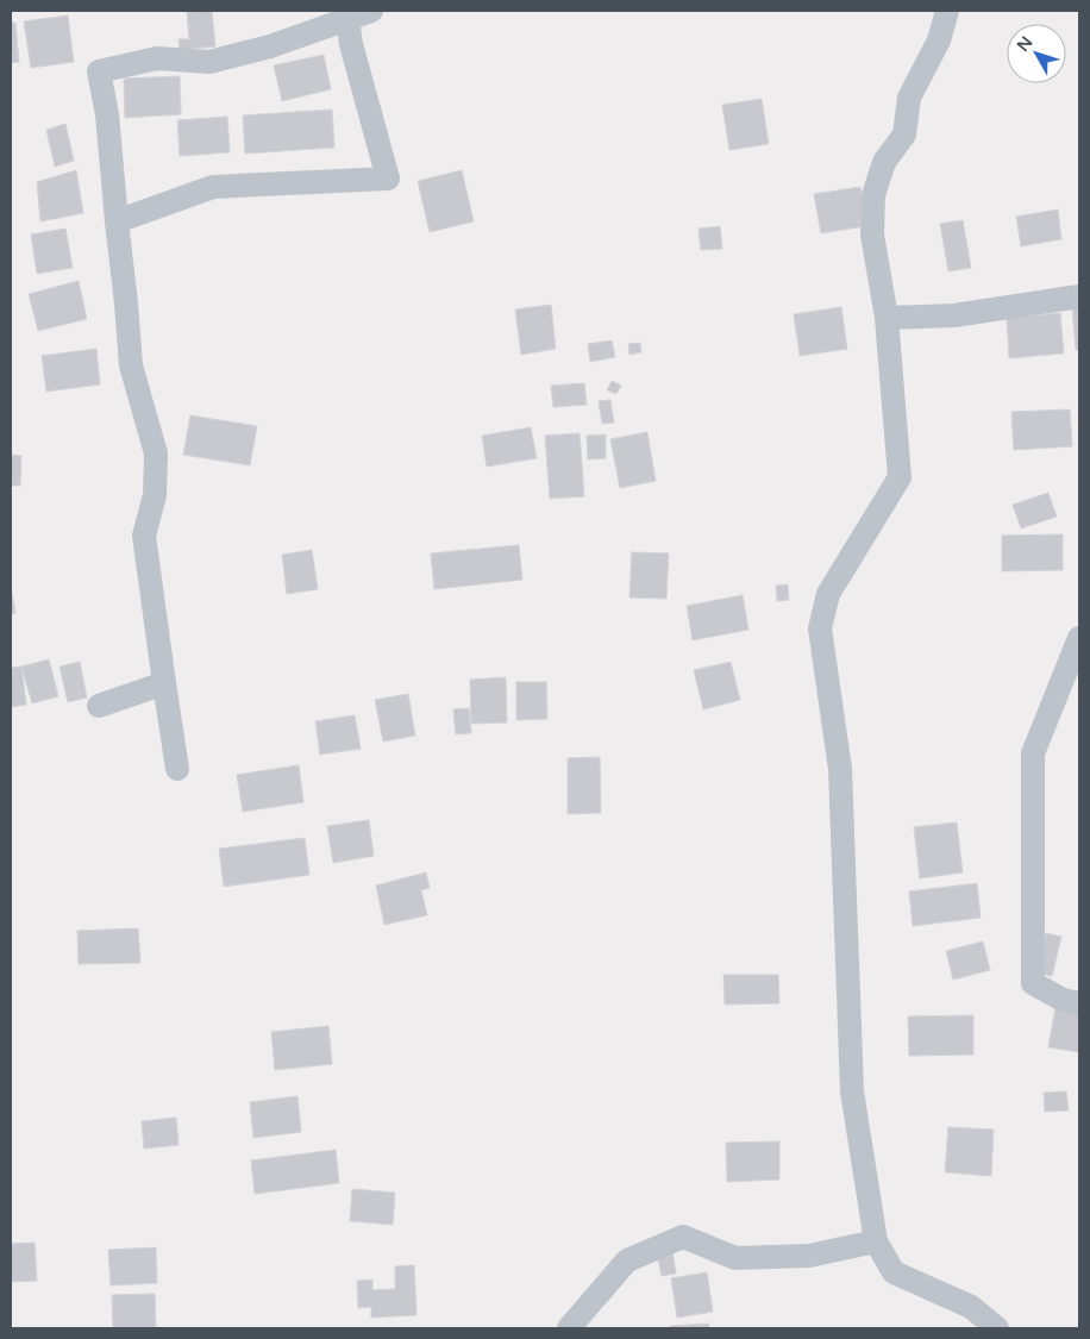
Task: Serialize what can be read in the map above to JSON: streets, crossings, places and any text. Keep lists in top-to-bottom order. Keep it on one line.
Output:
{"north":"top left"}
